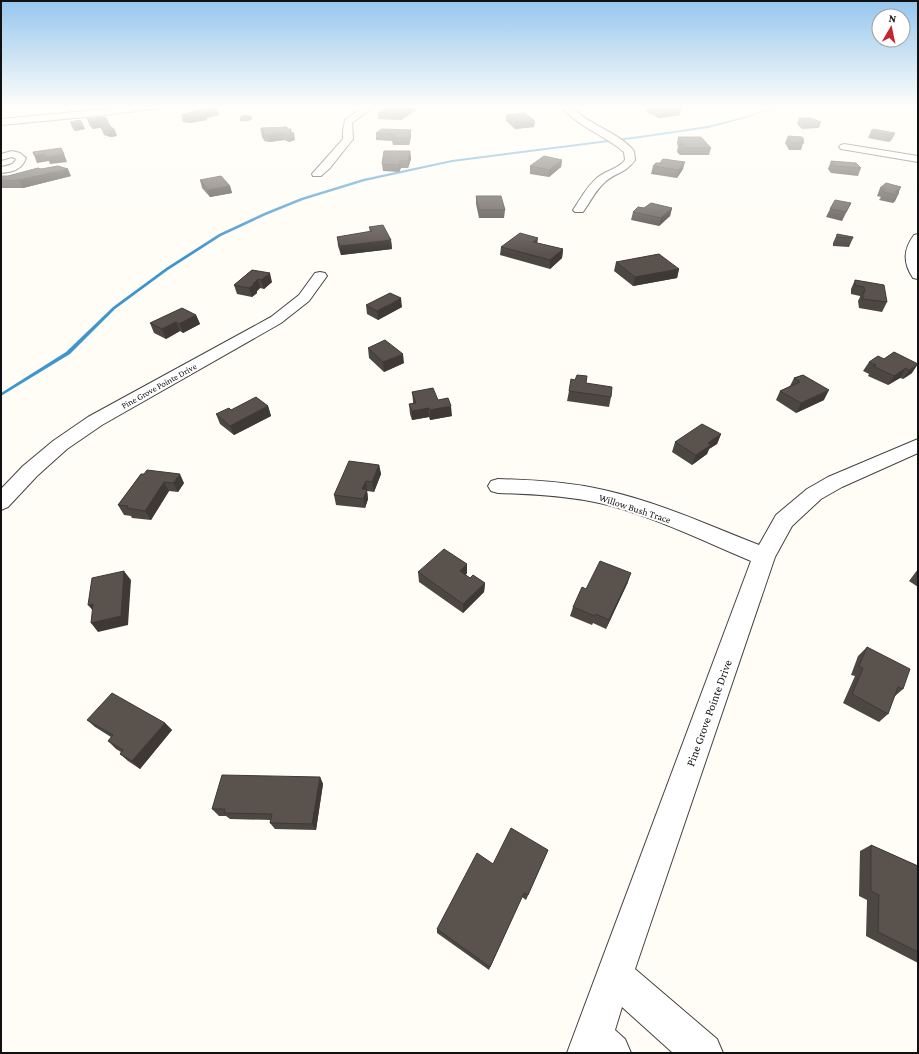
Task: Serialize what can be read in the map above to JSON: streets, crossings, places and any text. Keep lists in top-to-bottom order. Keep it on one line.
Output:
{"streets":{"street":["Pine Grove Pointe Drive","Willow Bush Trace"]},"crossings":[["Pine Grove Pointe Drive","Willow Bush Trace"]],"north":"top"}
